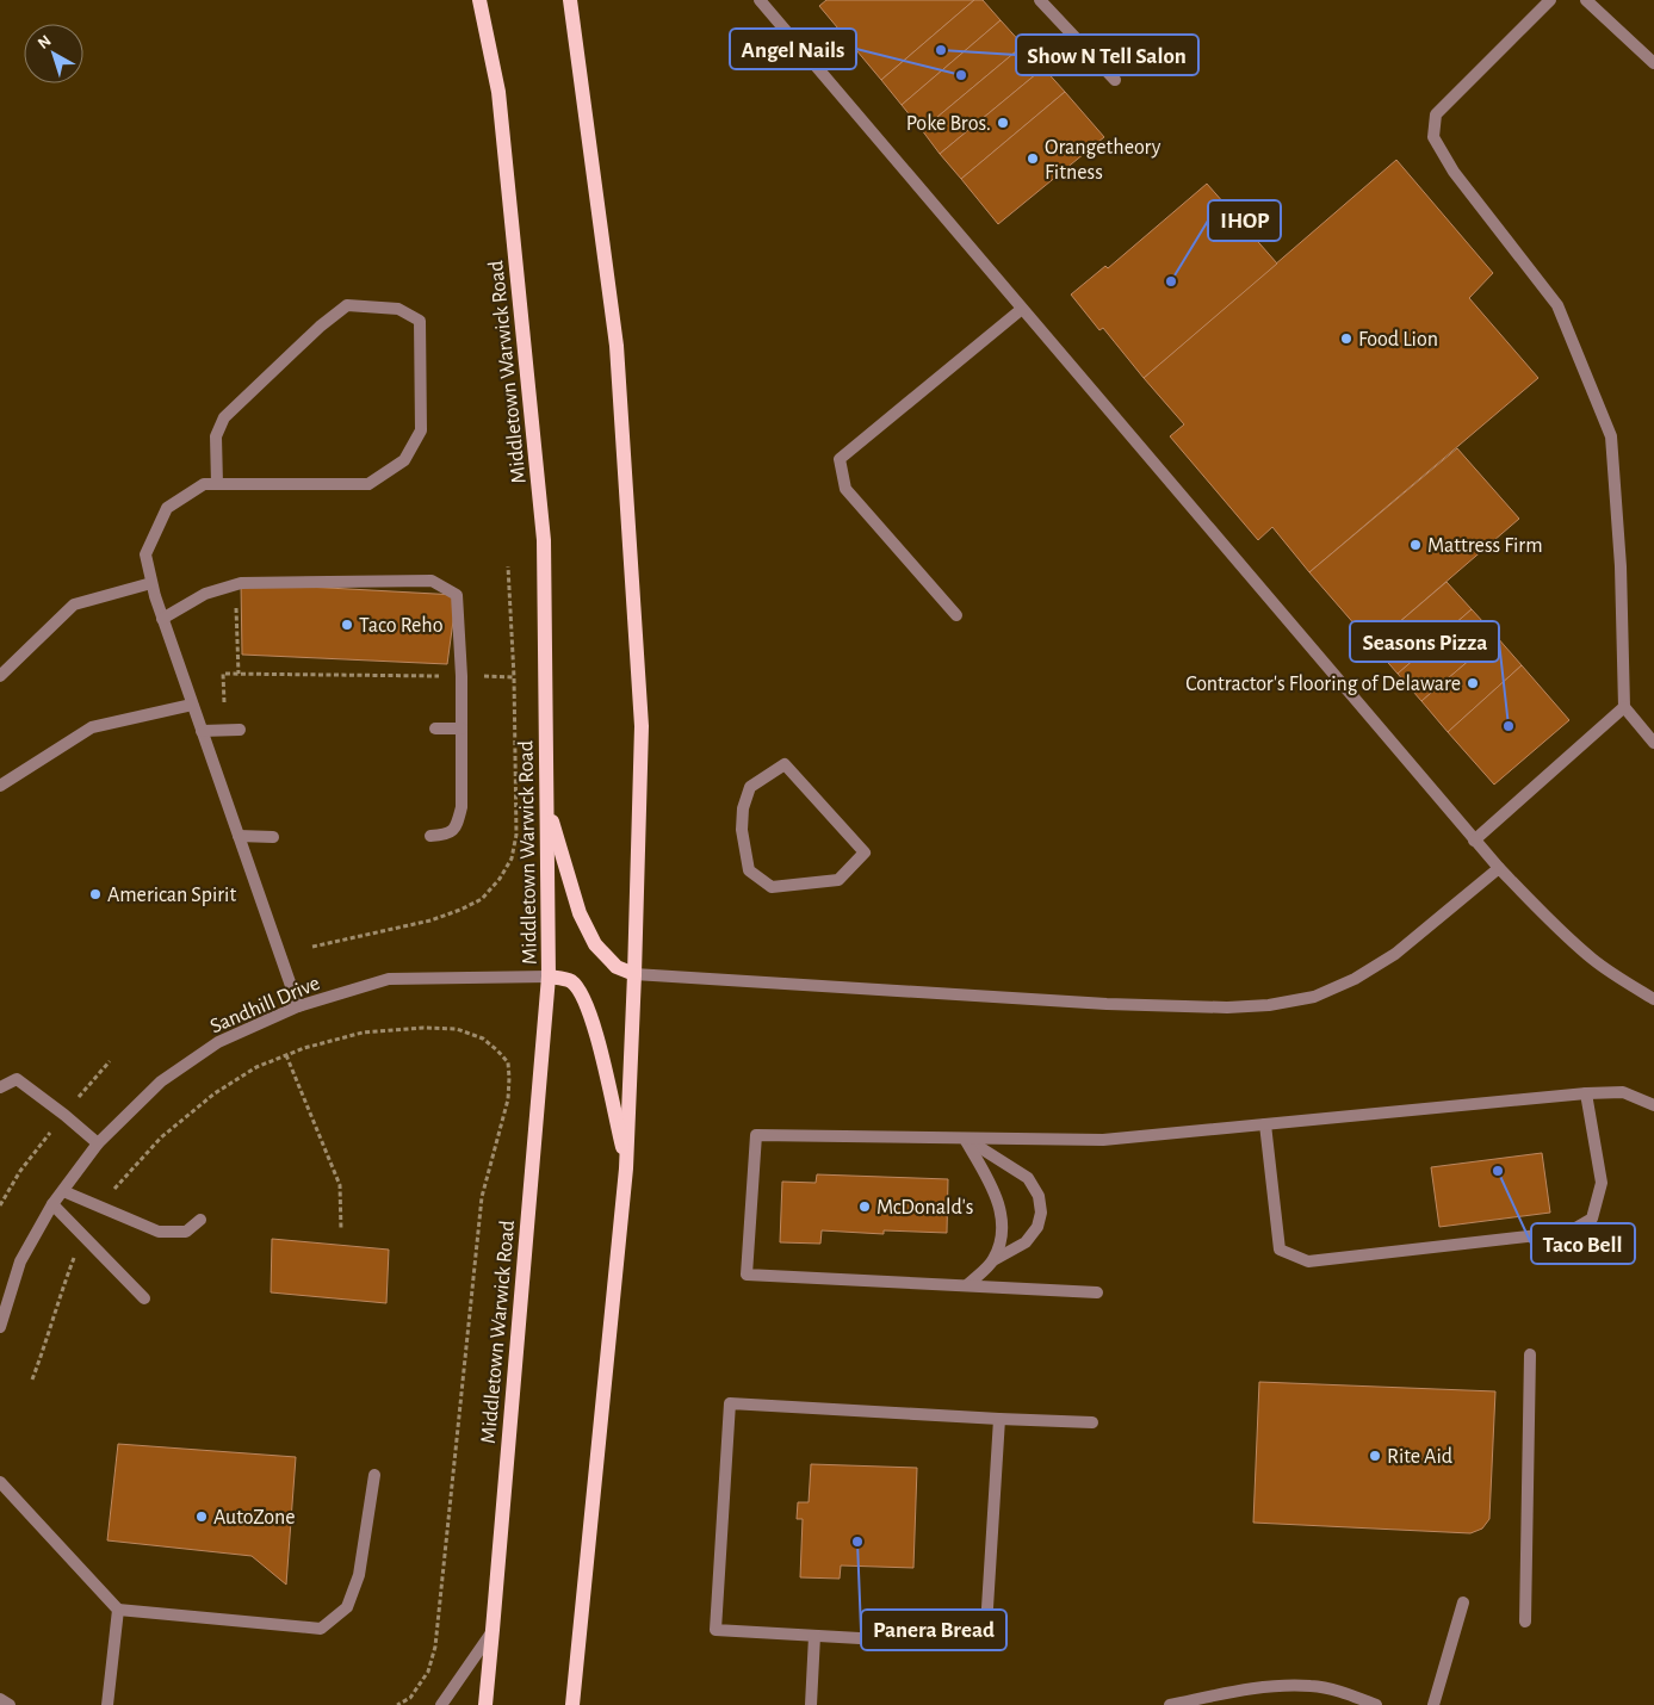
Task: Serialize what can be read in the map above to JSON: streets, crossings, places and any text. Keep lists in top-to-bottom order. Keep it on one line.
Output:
{"streets":{"main road":["Middletown Warwick Road"],"street":["Sandhill Drive"]},"crossings":[["Middletown Warwick Road","Sandhill Drive"]],"places":["Show N Tell Salon","Angel Nails","Poke Bros.","Orangetheory Fitness","IHOP","Food Lion","Mattress Firm","Taco Reho","Contractor's Flooring of Delaware","Seasons Pizza","American Spirit","Taco Bell","McDonald's","Rite Aid","AutoZone","Panera Bread"],"north":"top left"}
